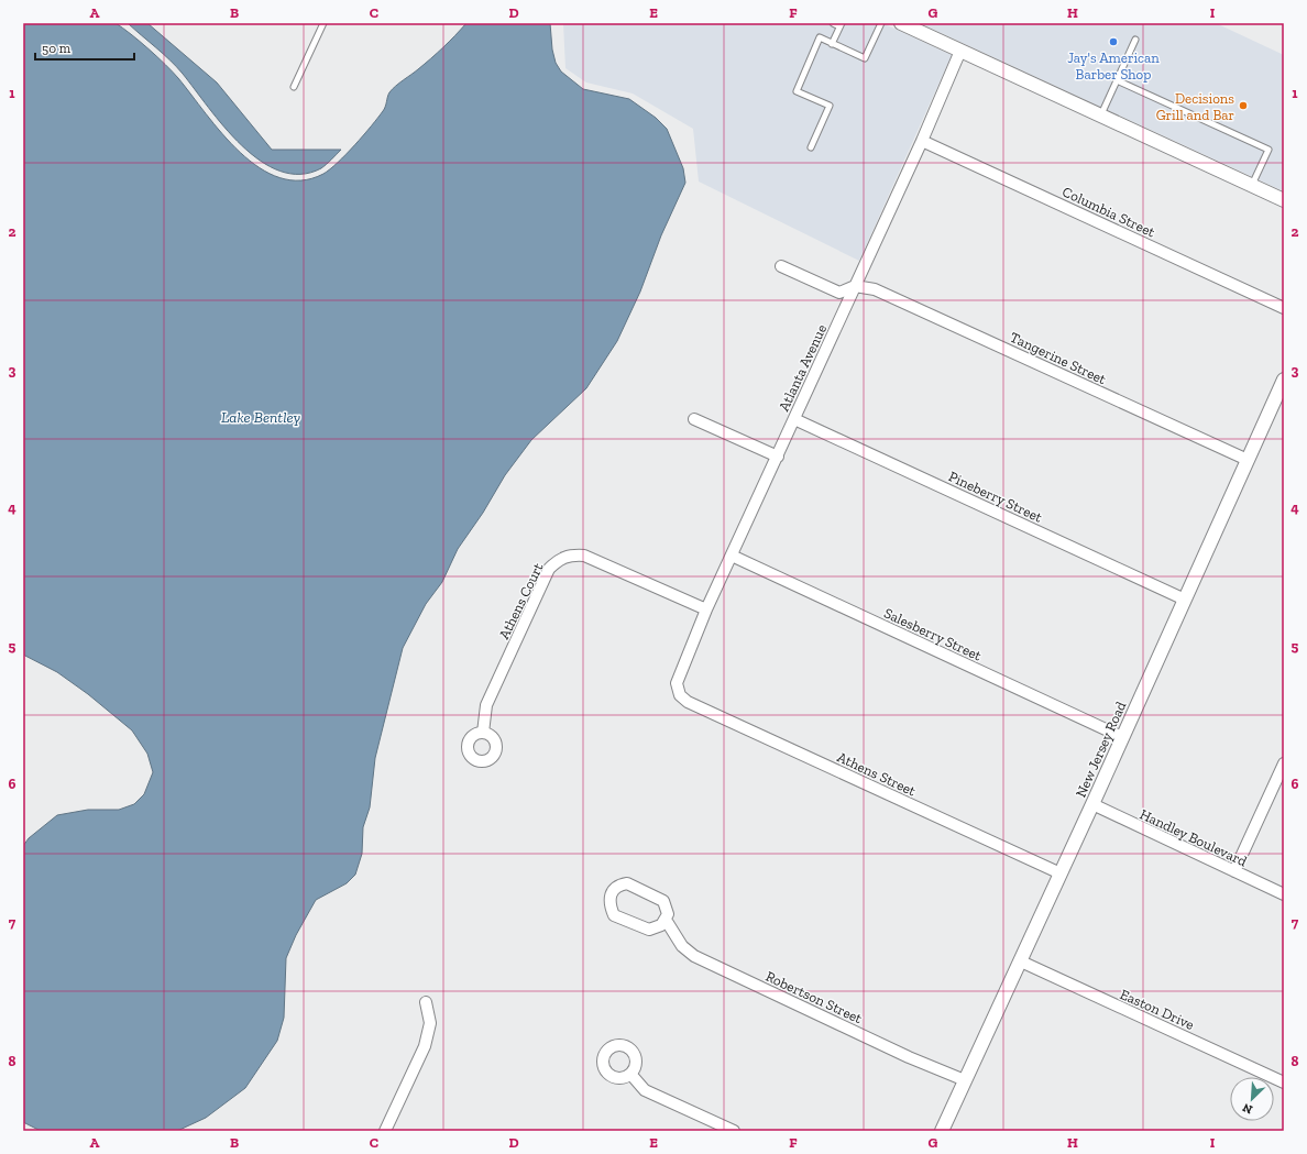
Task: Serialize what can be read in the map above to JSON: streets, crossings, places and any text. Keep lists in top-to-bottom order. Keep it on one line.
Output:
{"streets":{"street":["Columbia Street","Tangerine Street","Atlanta Avenue","Pineberry Street","Athens Court","Salesberry Street","New Jersey Road","Athens Street","Handley Boulevard","Robertson Street","Easton Drive"]},"crossings":[["Columbia Street","Atlanta Avenue"],["Tangerine Street","Atlanta Avenue"],["Tangerine Street","New Jersey Road"],["Atlanta Avenue","Pineberry Street"],["Atlanta Avenue","Athens Court"],["Atlanta Avenue","Salesberry Street"],["Atlanta Avenue","Athens Street"],["Pineberry Street","New Jersey Road"],["Salesberry Street","New Jersey Road"],["New Jersey Road","Athens Street"],["New Jersey Road","Handley Boulevard"],["New Jersey Road","Robertson Street"],["New Jersey Road","Easton Drive"]],"water":["Lake Bentley"],"places":["Jay's American Barber Shop","Decisions Grill and Bar"],"scale_bar":"50 m","north":"bottom left","grid":{"columns":["A","B","C","D","E","F","G","H","I"],"rows":["1","2","3","4","5","6","7","8"]}}
